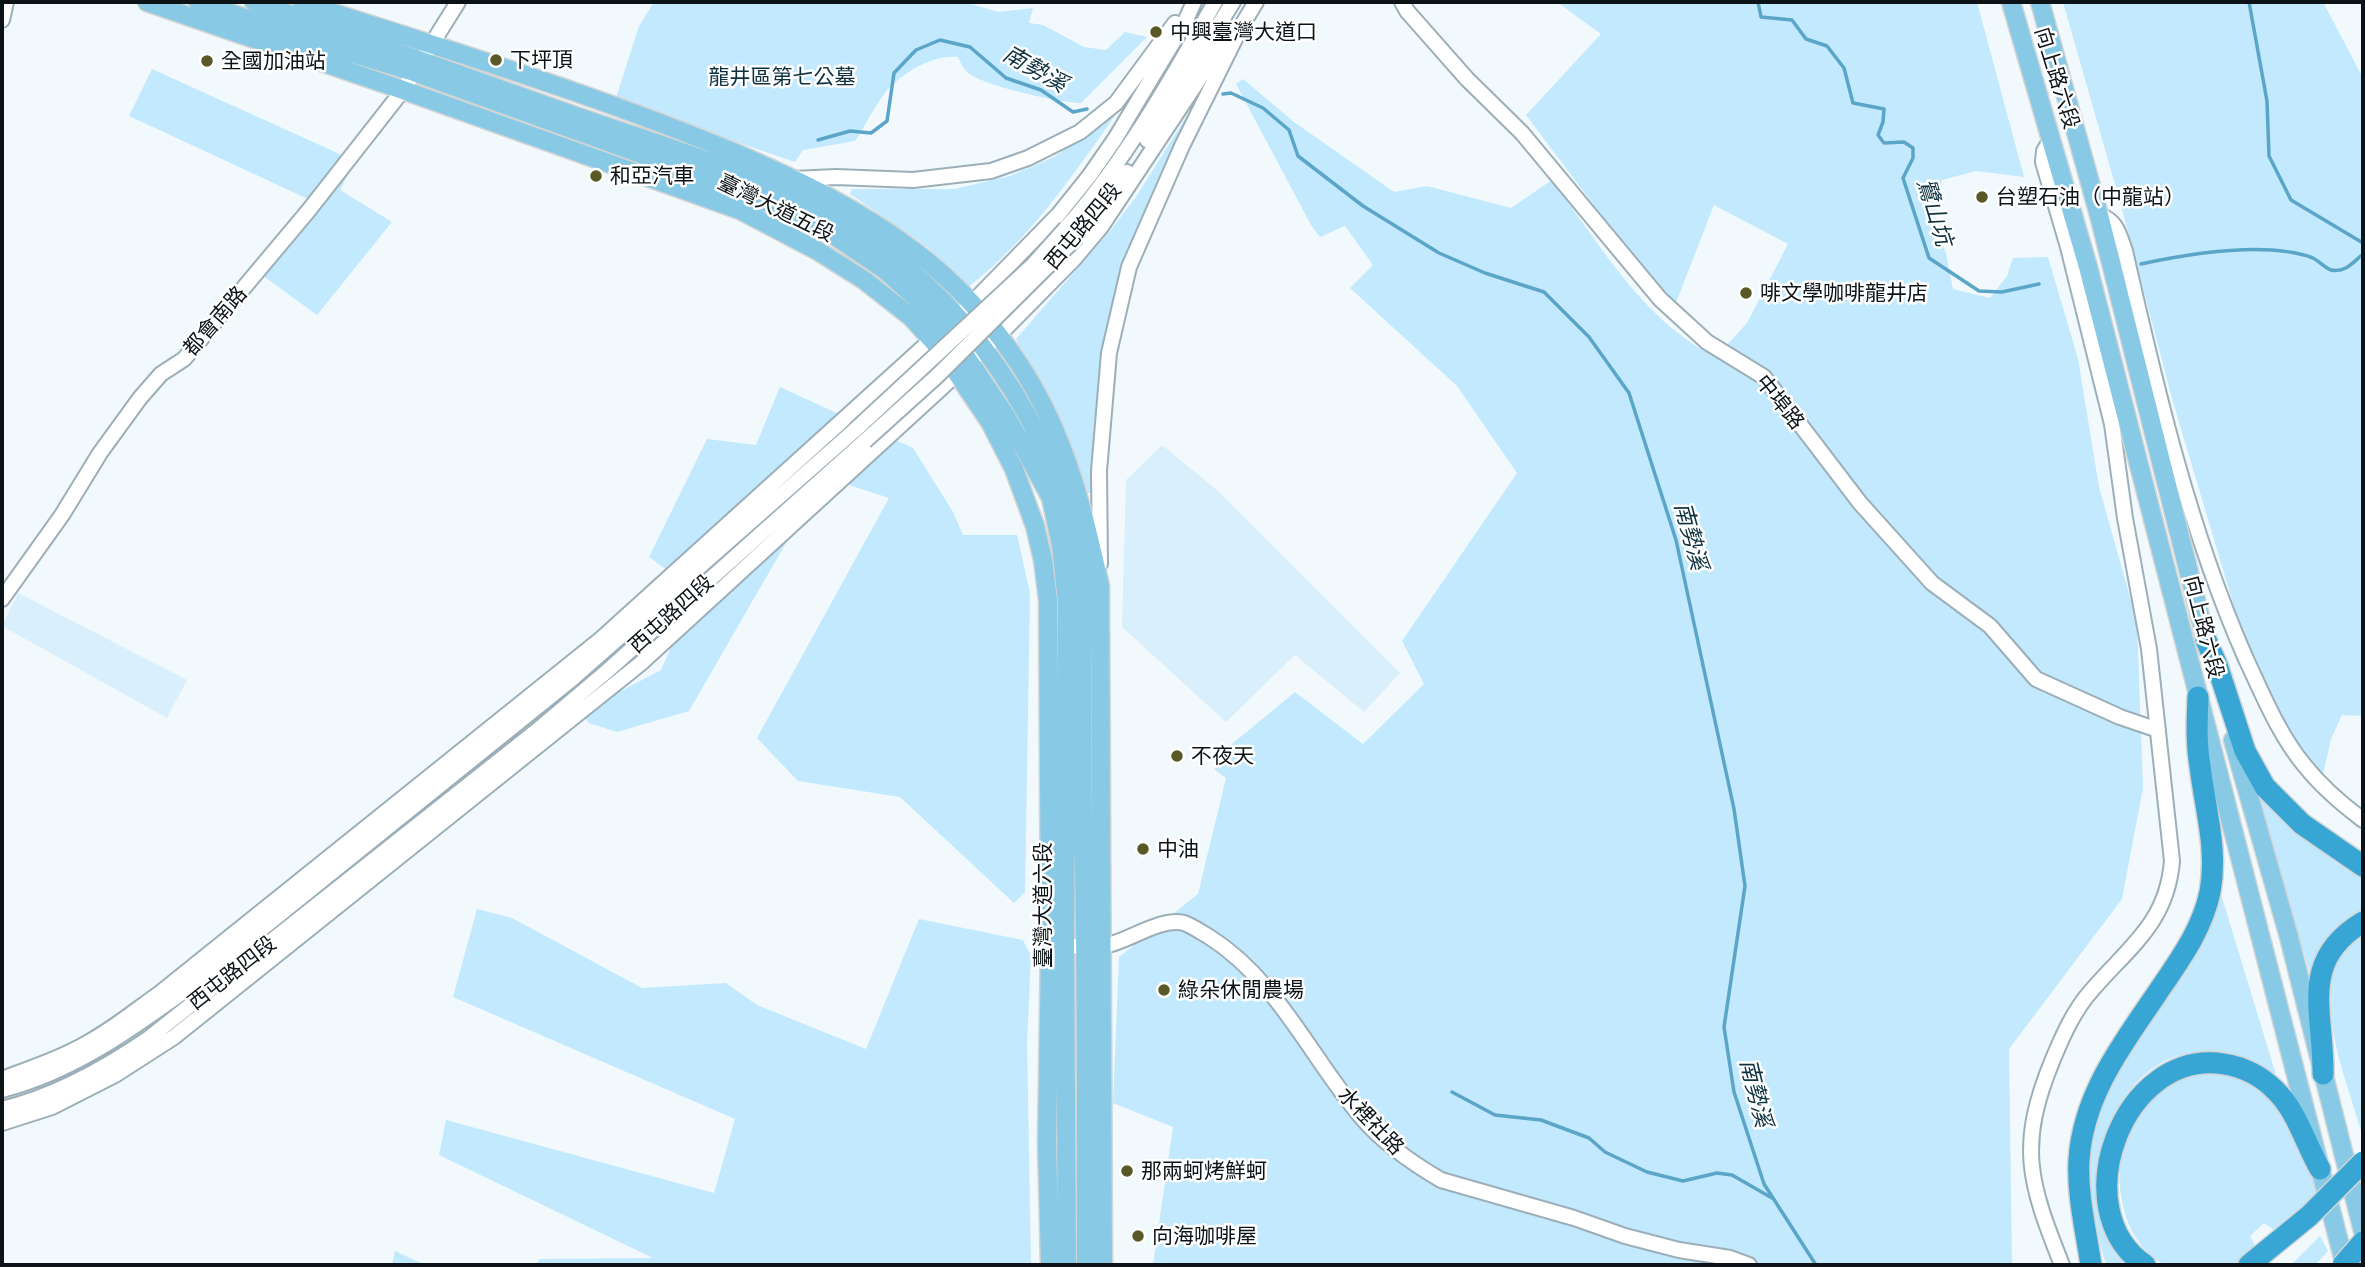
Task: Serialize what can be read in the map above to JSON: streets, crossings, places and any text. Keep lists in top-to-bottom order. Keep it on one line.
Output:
{"streets":{"main road":["向上路六段","臺灣大道五段","臺灣大道六段"],"street":["西屯路四段","都會南路","中埠路","水裡社路"]},"crossings":[["臺灣大道五段","西屯路四段"],["臺灣大道五段","都會南路"],["臺灣大道五段","臺灣大道六段"],["西屯路四段","臺灣大道六段"],["臺灣大道六段","水裡社路"]],"water":["南勢溪","鷺山坑"],"parks":["龍井區第七公墓"],"places":["中興臺灣大道口","下坪頂","全國加油站","和亞汽車","台塑石油（中龍站）","啡文學咖啡龍井店","不夜天","中油","綠朵休閒農場","那兩蚵烤鮮蚵","向海咖啡屋"]}
